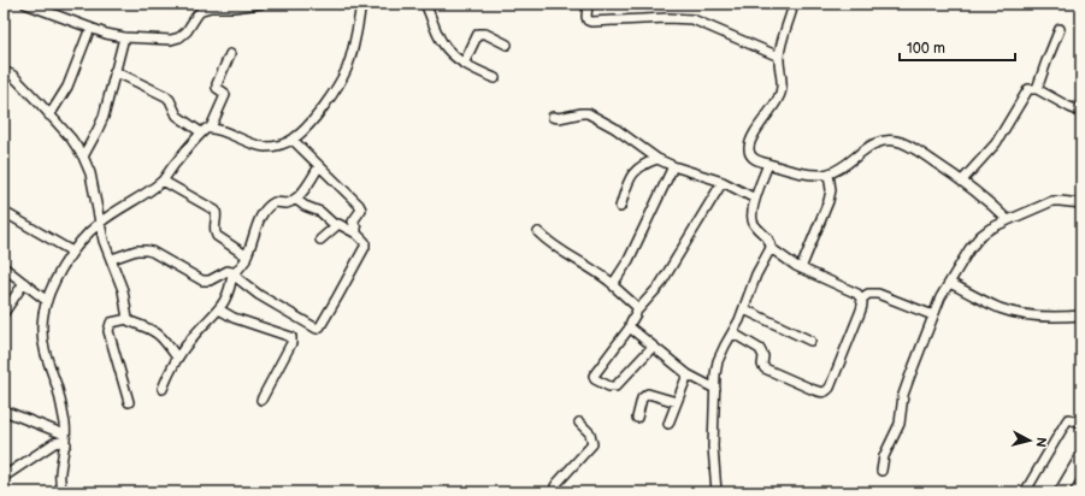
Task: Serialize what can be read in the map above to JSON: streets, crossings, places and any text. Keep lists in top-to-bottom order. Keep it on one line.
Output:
{"scale_bar":"100 m","north":"right"}
